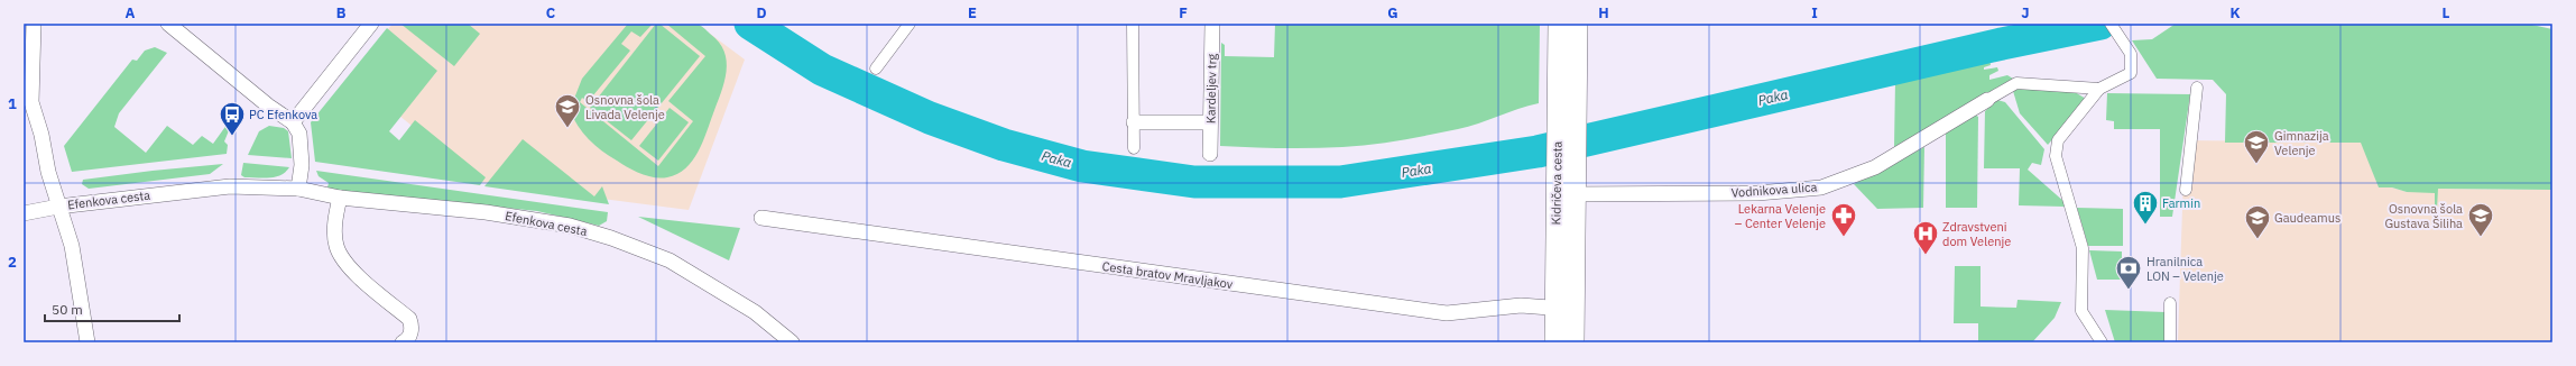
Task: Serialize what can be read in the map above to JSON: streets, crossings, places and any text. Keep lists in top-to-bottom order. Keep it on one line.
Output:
{"streets":{"main road":["Kidričeva cesta"],"street":["Kardeljev trg","Vodnikova ulica","Efenkova cesta","Cesta bratov Mravljakov"]},"crossings":[["Kidričeva cesta","Vodnikova ulica"],["Kidričeva cesta","Cesta bratov Mravljakov"]],"water":["Paka"],"places":{"school or university":["Osnovna šola Livada Velenje","Gimnazija Velenje","Osnovna šola Gustava Šiliha","Gaudeamus"],"bus stop":["PC Efenkova"],"building":["Farmin"],"pharmacy":["Lekarna Velenje – Center Velenje"],"hospital":["Zdravstveni dom Velenje"],"bank":["Hranilnica LON – Velenje"]},"scale_bar":"50 m","grid":{"columns":["A","B","C","D","E","F","G","H","I","J","K","L"],"rows":["1","2"]}}
